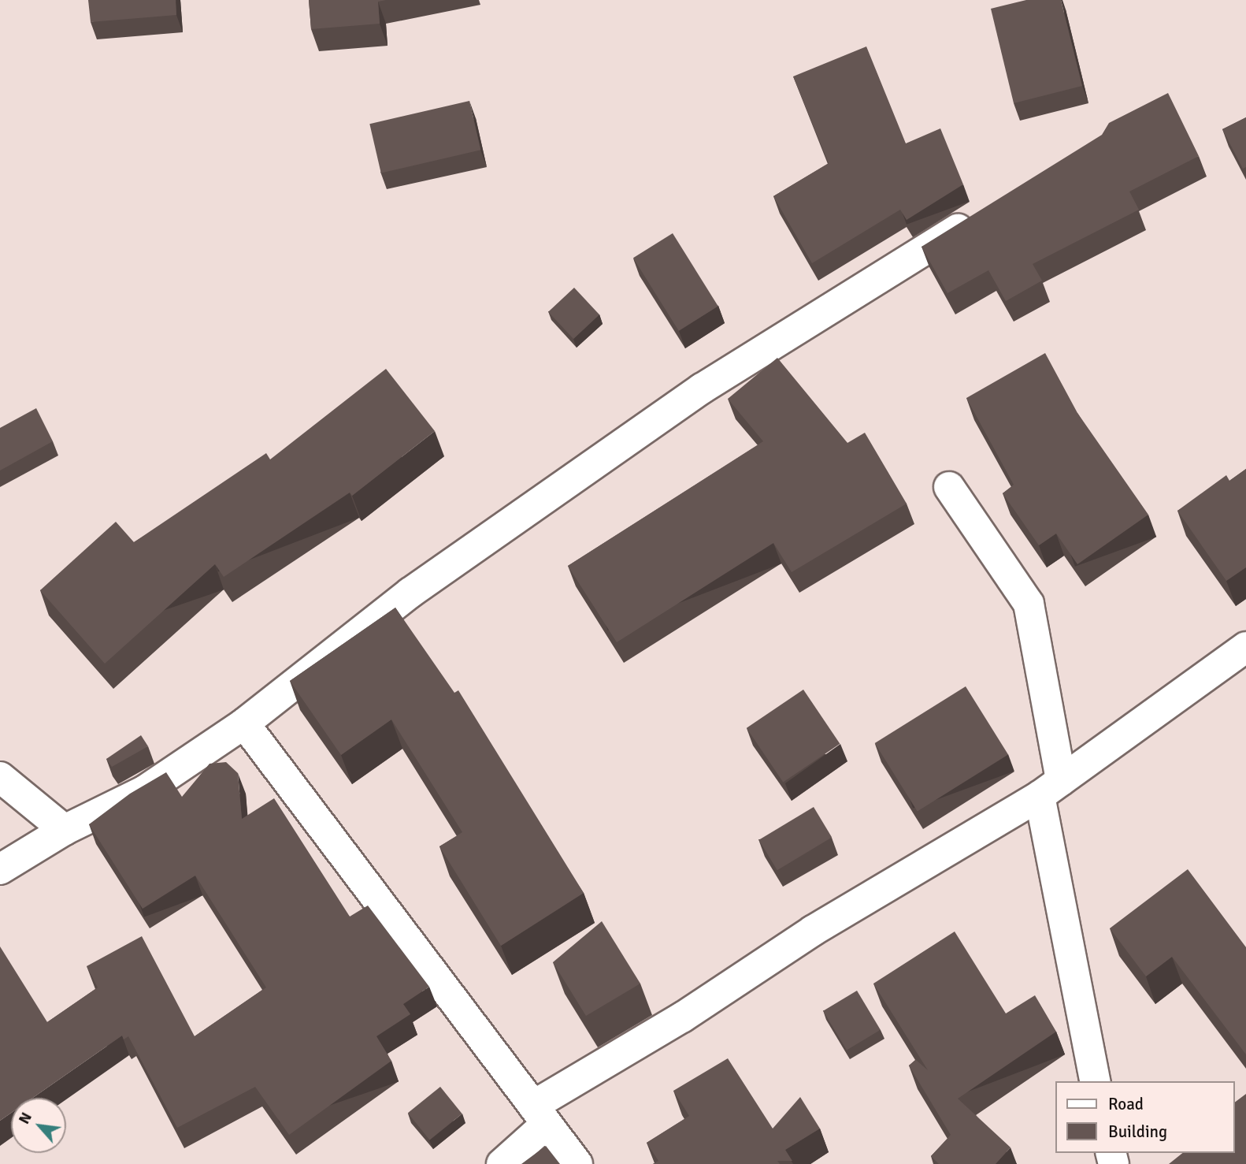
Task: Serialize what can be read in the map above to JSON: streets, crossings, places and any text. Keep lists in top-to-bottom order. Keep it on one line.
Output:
{"legend":["Road","Building"],"north":"top left"}
